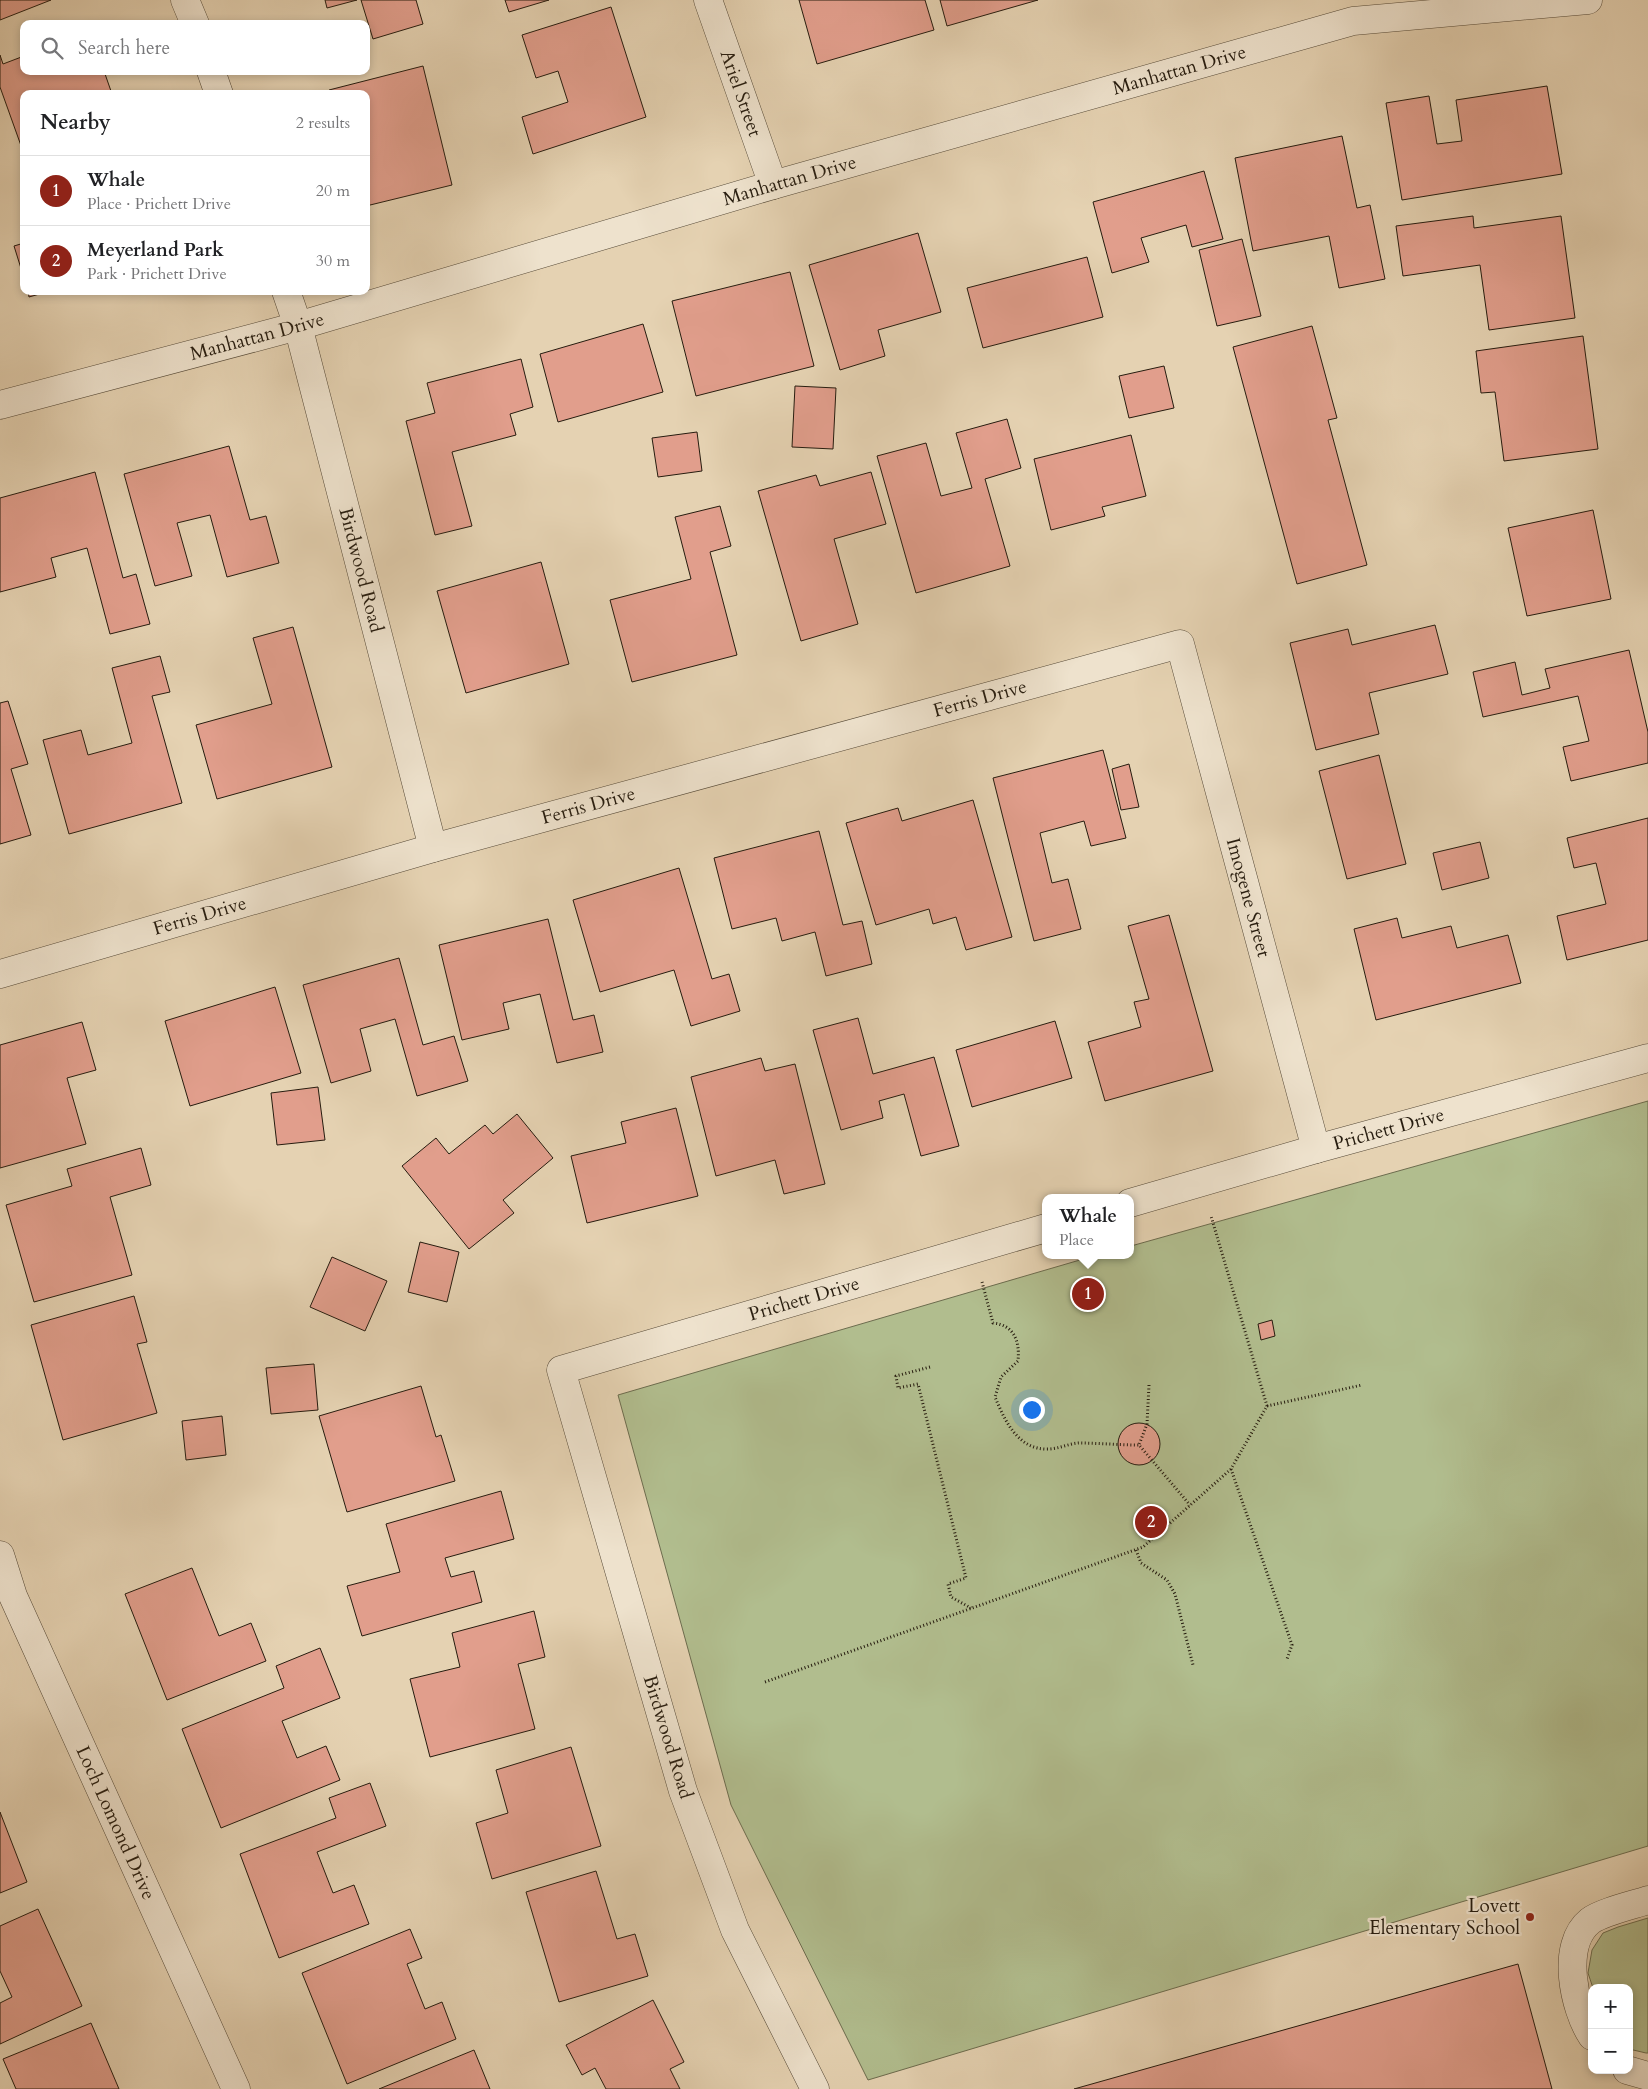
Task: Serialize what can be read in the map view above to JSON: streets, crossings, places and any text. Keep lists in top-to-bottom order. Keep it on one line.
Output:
{"streets":{"street":["Manhattan Drive","Ariel Street","Birdwood Road","Ferris Drive","Imogene Street","Prichett Drive","Loch Lomond Drive"]},"crossings":[["Manhattan Drive","Ariel Street"],["Manhattan Drive","Birdwood Road"],["Birdwood Road","Ferris Drive"],["Birdwood Road","Prichett Drive"],["Ferris Drive","Imogene Street"],["Imogene Street","Prichett Drive"]],"places":["Lovett Elementary School"],"page":{"search":"Search here","heading":["Nearby","2 results"],"list":[{"mark":"1","name":"Whale","note":"Place · Prichett Drive","value":"20 m"},{"mark":"2","name":"Meyerland Park","note":"Park · Prichett Drive","value":"30 m"}],"popup":["Whale","Place"],"pins":["1","2"],"map_buttons":["+","−"]}}
